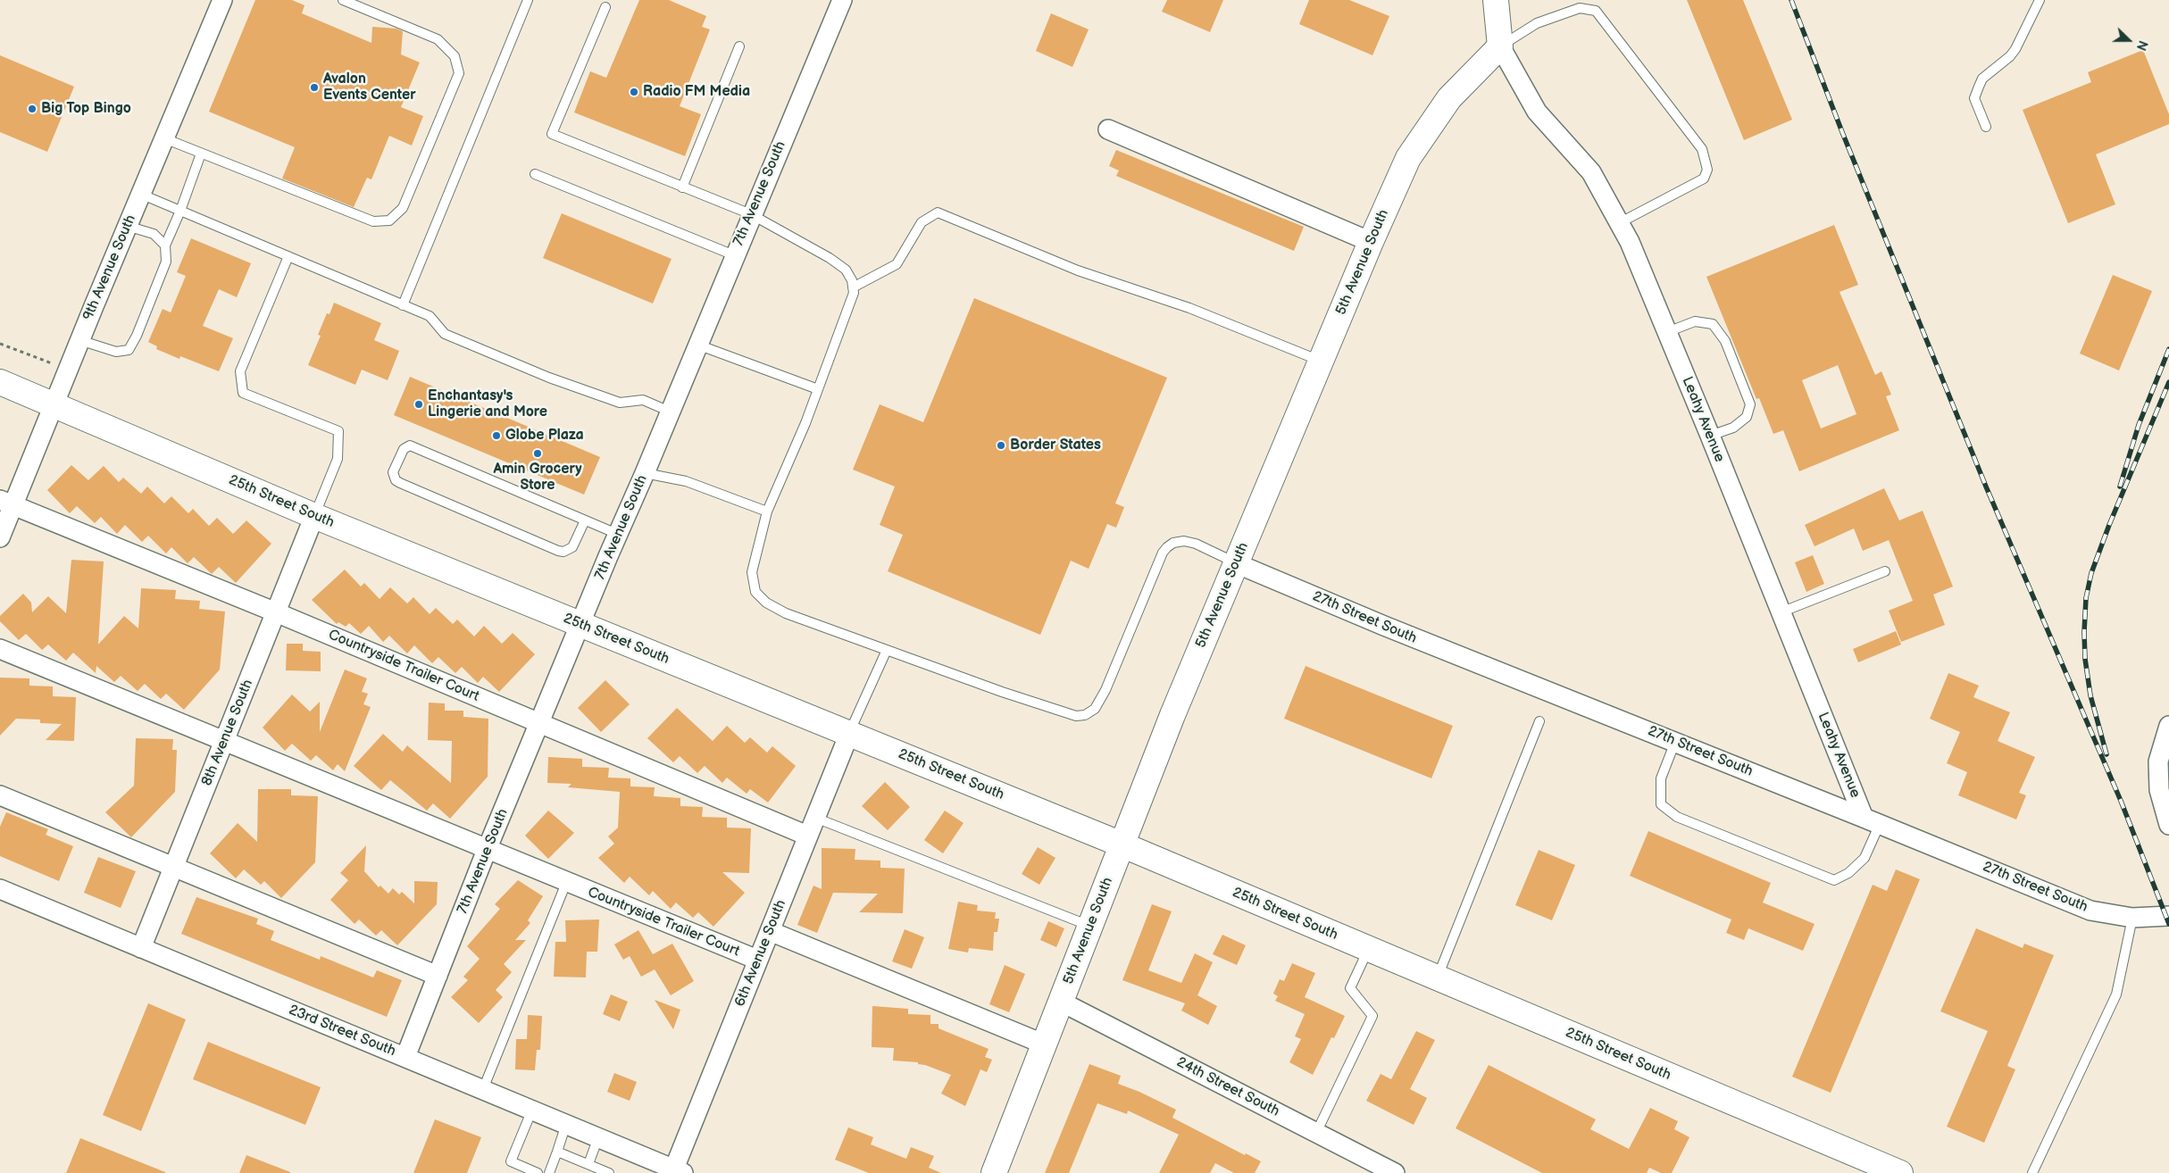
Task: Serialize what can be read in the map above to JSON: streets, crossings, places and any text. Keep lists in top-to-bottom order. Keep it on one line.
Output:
{"streets":{"main road":["5th Avenue South","25th Street South"],"street":["7th Avenue South","9th Avenue South","Leahy Avenue","27th Street South","Countryside Trailer Court","8th Avenue South","6th Avenue South","23rd Street South","24th Street South"]},"crossings":[["7th Avenue South","25th Street South"],["7th Avenue South","Countryside Trailer Court"],["7th Avenue South","23rd Street South"],["5th Avenue South","Leahy Avenue"],["5th Avenue South","25th Street South"],["5th Avenue South","27th Street South"],["5th Avenue South","24th Street South"],["9th Avenue South","25th Street South"],["9th Avenue South","Countryside Trailer Court"],["Leahy Avenue","27th Street South"],["25th Street South","8th Avenue South"],["25th Street South","6th Avenue South"],["Countryside Trailer Court","8th Avenue South"],["Countryside Trailer Court","6th Avenue South"],["8th Avenue South","23rd Street South"],["6th Avenue South","23rd Street South"]],"places":["Avalon Events Center","Radio FM Media","Big Top Bingo","Enchantasy's Lingerie and More","Globe Plaza","Border States","Amin Grocery Store"],"north":"right"}
